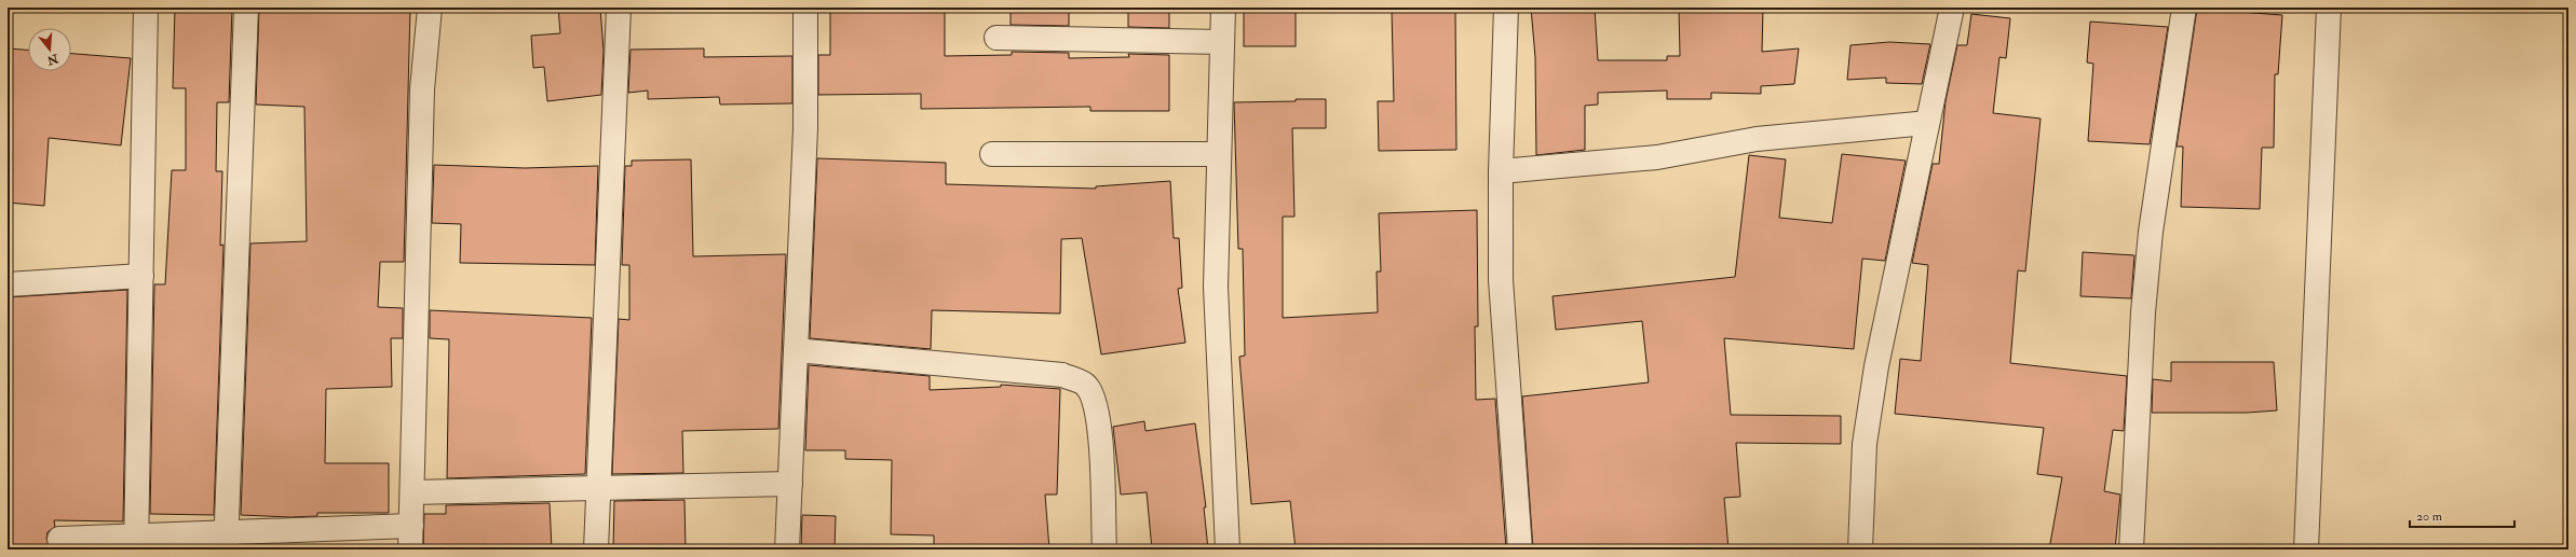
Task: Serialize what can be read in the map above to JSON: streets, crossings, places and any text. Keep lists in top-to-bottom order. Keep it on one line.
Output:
{"scale_bar":"20 m","north":"bottom"}
